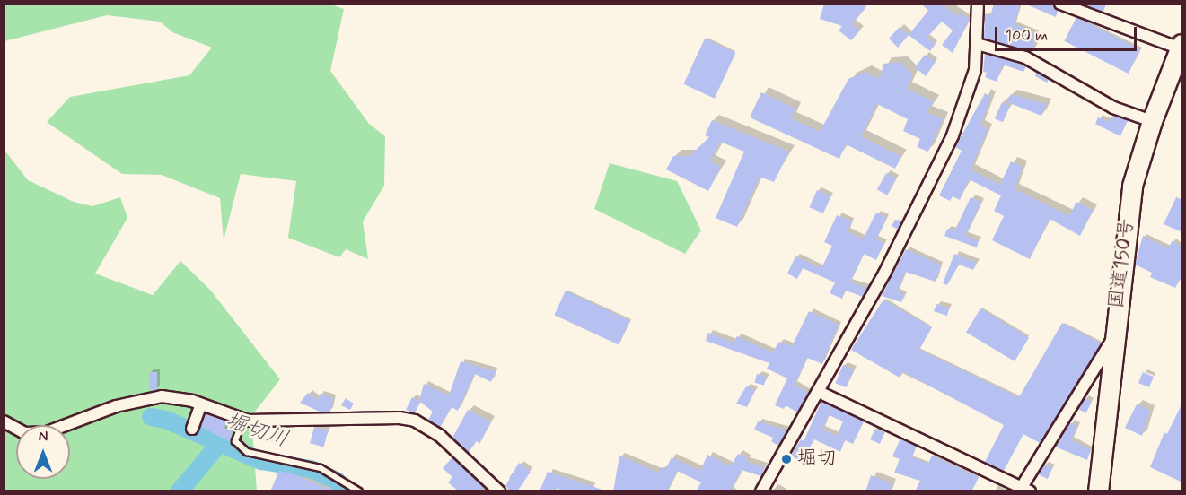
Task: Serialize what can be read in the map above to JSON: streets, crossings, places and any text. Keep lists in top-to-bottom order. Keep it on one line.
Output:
{"streets":{"highway":["国道150号"]},"water":["堀切川"],"places":["堀切"],"scale_bar":"100 m","north":"top"}
